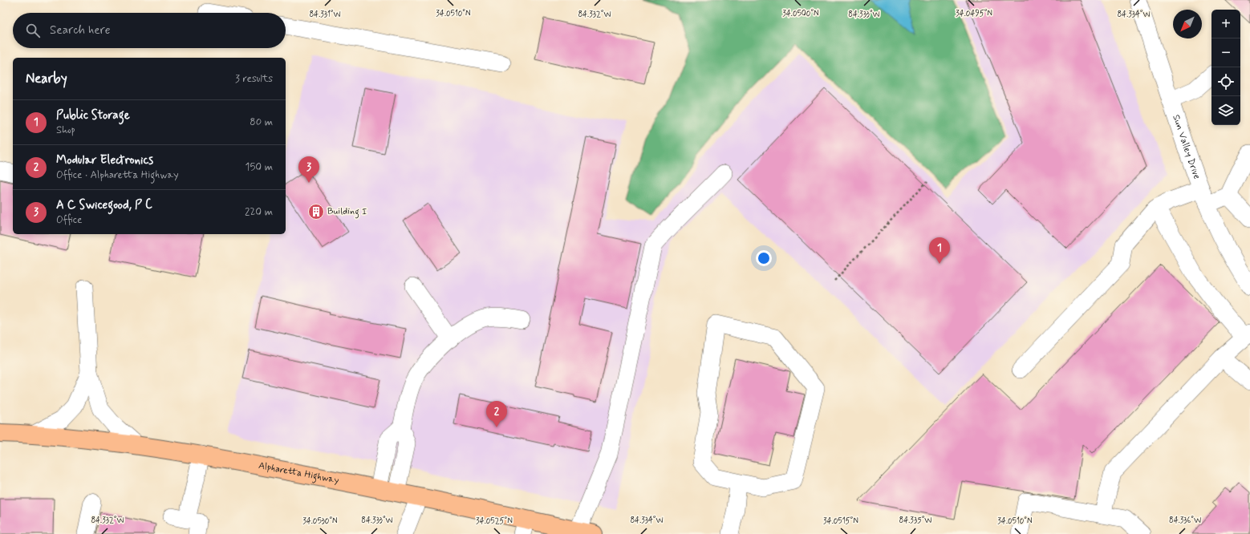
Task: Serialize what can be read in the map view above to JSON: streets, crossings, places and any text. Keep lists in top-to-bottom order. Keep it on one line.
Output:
{"streets":{"highway":["Alpharetta Highway"],"street":["Sun Valley Drive"]},"places":{"building":["Building I"]},"north":"bottom left","page":{"map_buttons":["+","−"],"search":"Search here","heading":["Nearby","3 results"],"list":[{"mark":"1","name":"Public Storage","note":"Shop","value":"80 m"},{"mark":"2","name":"Modular Electronics","note":"Office · Alpharetta Highway","value":"150 m"},{"mark":"3","name":"A C Swicegood, P C","note":"Office","value":"220 m"}],"pins":["3","1","2"]},"coordinates":["34.0500°N","34.0510°N","34.0495°N","84.332°W","84.331°W","84.333°W","84.334°W","84.335°W","84.336°W","34.0530°N","34.0525°N","34.0515°N"]}
